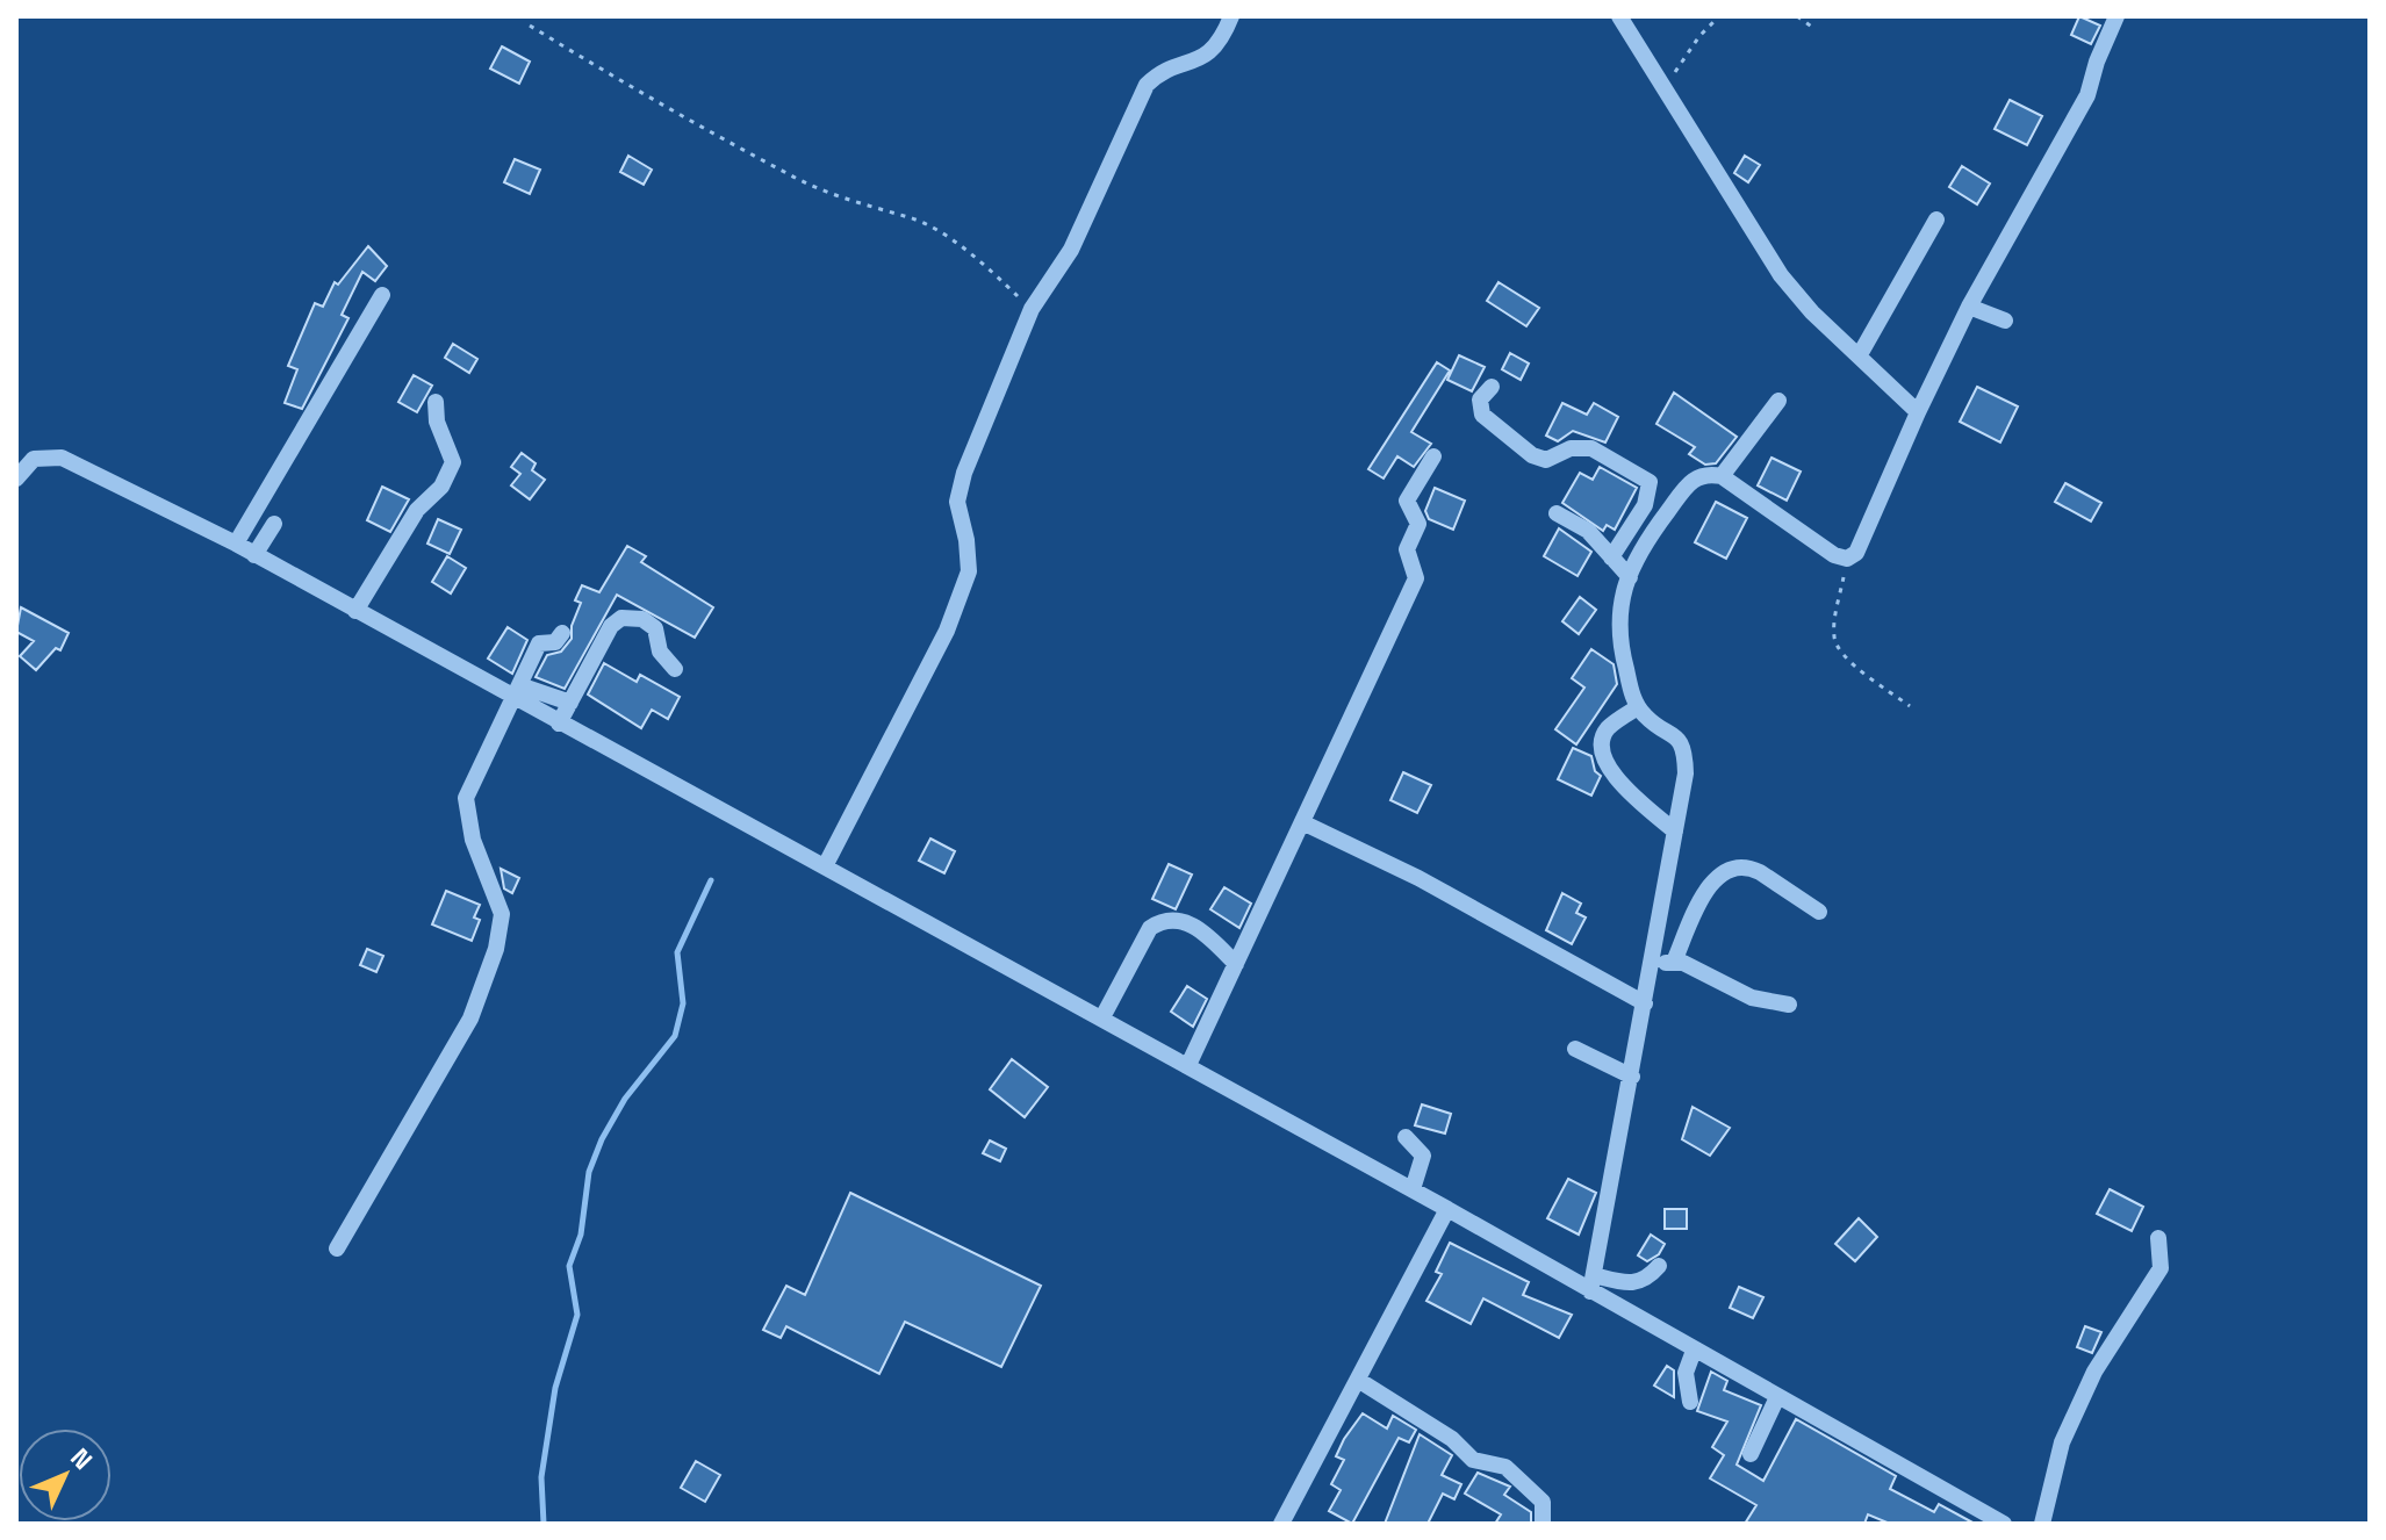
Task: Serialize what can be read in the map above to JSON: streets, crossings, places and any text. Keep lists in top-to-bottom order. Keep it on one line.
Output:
{"north":"top right"}
